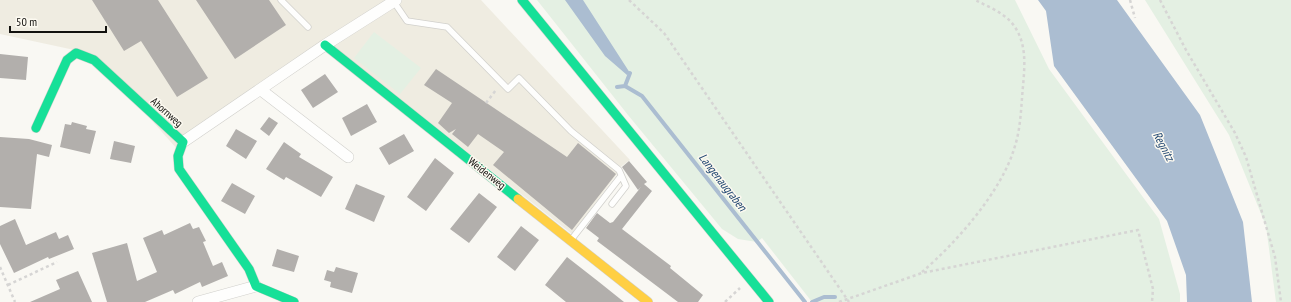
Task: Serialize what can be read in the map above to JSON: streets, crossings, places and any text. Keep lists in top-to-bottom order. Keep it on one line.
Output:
{"streets":{"street":["Ahornweg","Weidenweg"]},"water":["Regnitz","Langenaugraben"],"scale_bar":"50 m"}
